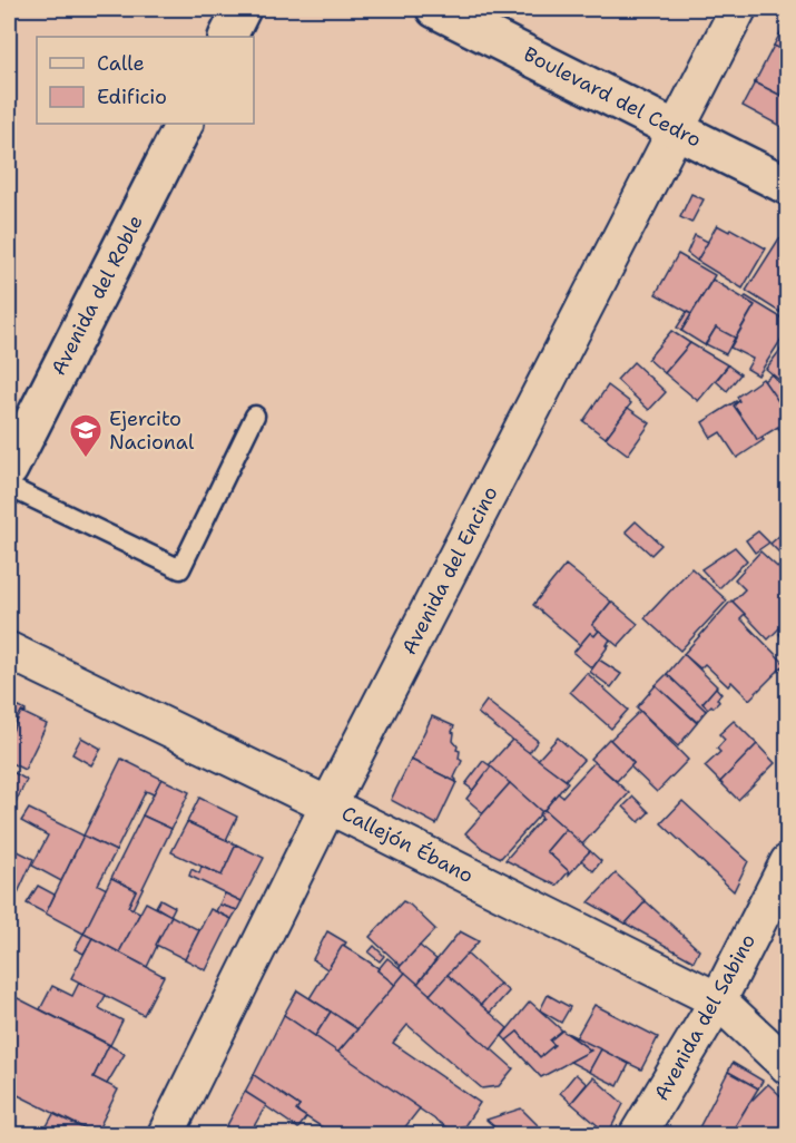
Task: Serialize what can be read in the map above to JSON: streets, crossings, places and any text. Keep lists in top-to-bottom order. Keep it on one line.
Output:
{"streets":{"street":["Boulevard del Cedro","Avenida del Roble","Avenida del Encino","Callejón Ébano","Avenida del Sabino"]},"crossings":[["Boulevard del Cedro","Avenida del Encino"],["Avenida del Encino","Callejón Ébano"],["Callejón Ébano","Avenida del Sabino"]],"places":{"school or university":["Ejercito Nacional"]},"legend":["Calle","Edificio"]}
